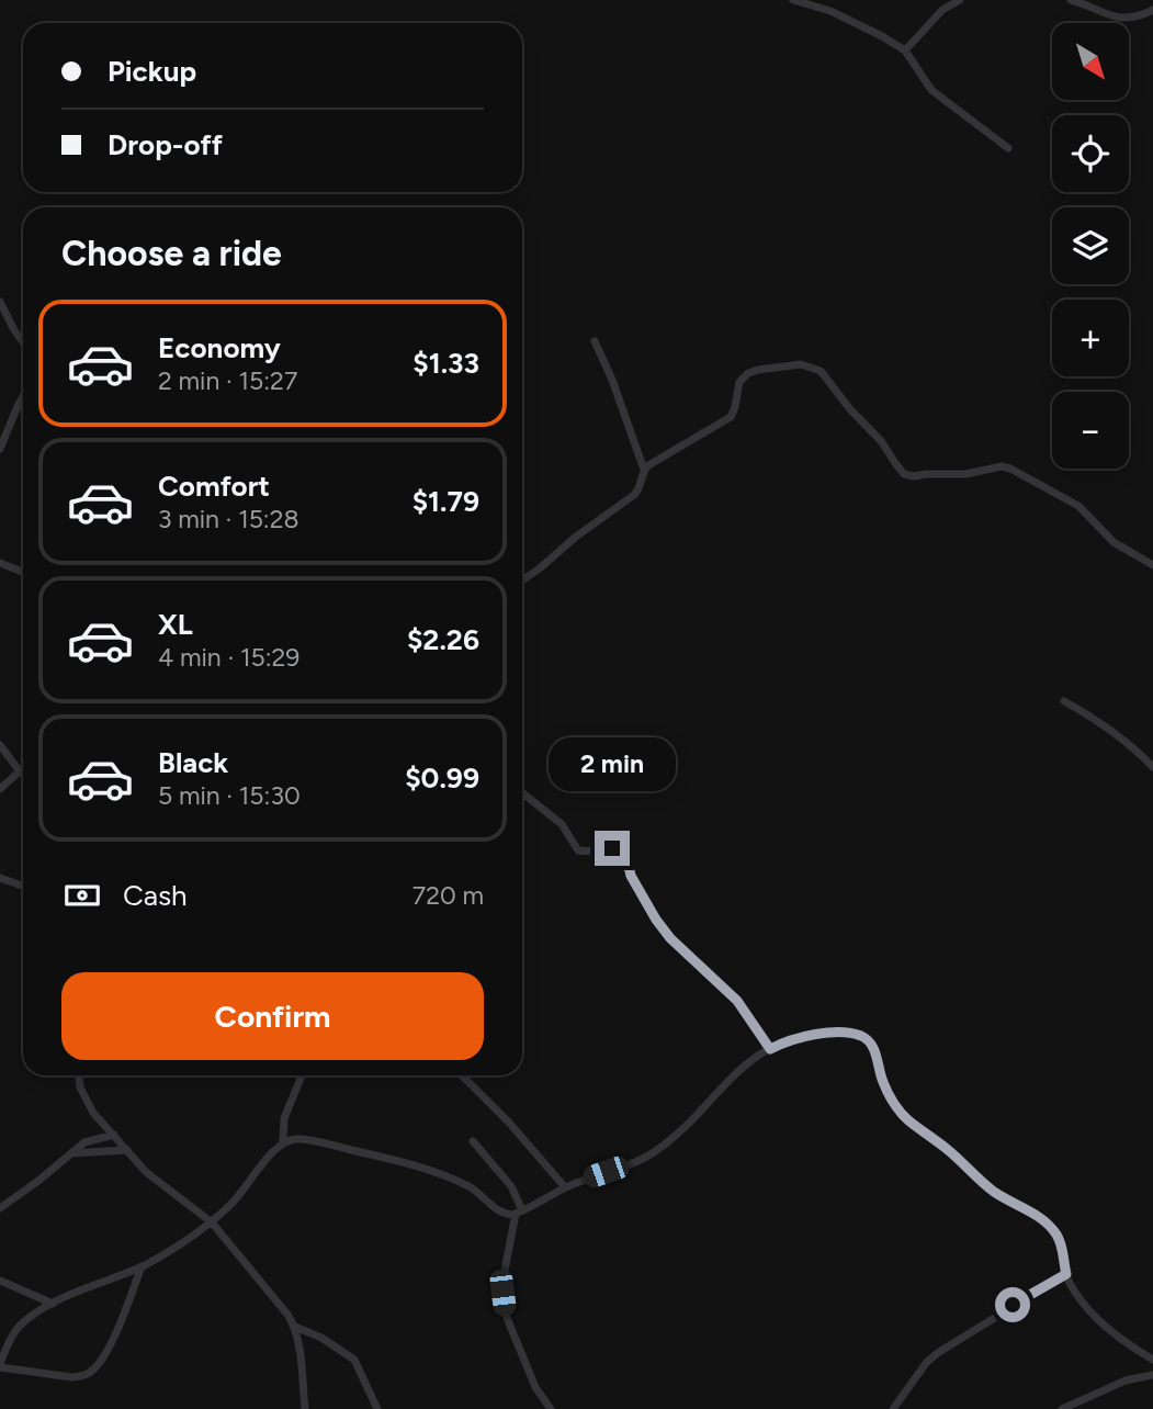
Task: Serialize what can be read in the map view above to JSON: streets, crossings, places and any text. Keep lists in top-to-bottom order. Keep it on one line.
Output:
{"north":"bottom right","page":{"map_buttons":["+","−"],"banner":["Pickup","Drop-off"],"heading":"Choose a ride","list":[{"name":"Economy","note":"2 min · 15:27","value":"$1.33"},{"name":"Comfort","note":"3 min · 15:28","value":"$1.79"},{"name":"XL","note":"4 min · 15:29","value":"$2.26"},{"name":"Black","note":"5 min · 15:30","value":"$0.99"}],"bubble":"2 min","pay":["Cash","720 m"],"buttons":"Confirm"}}
